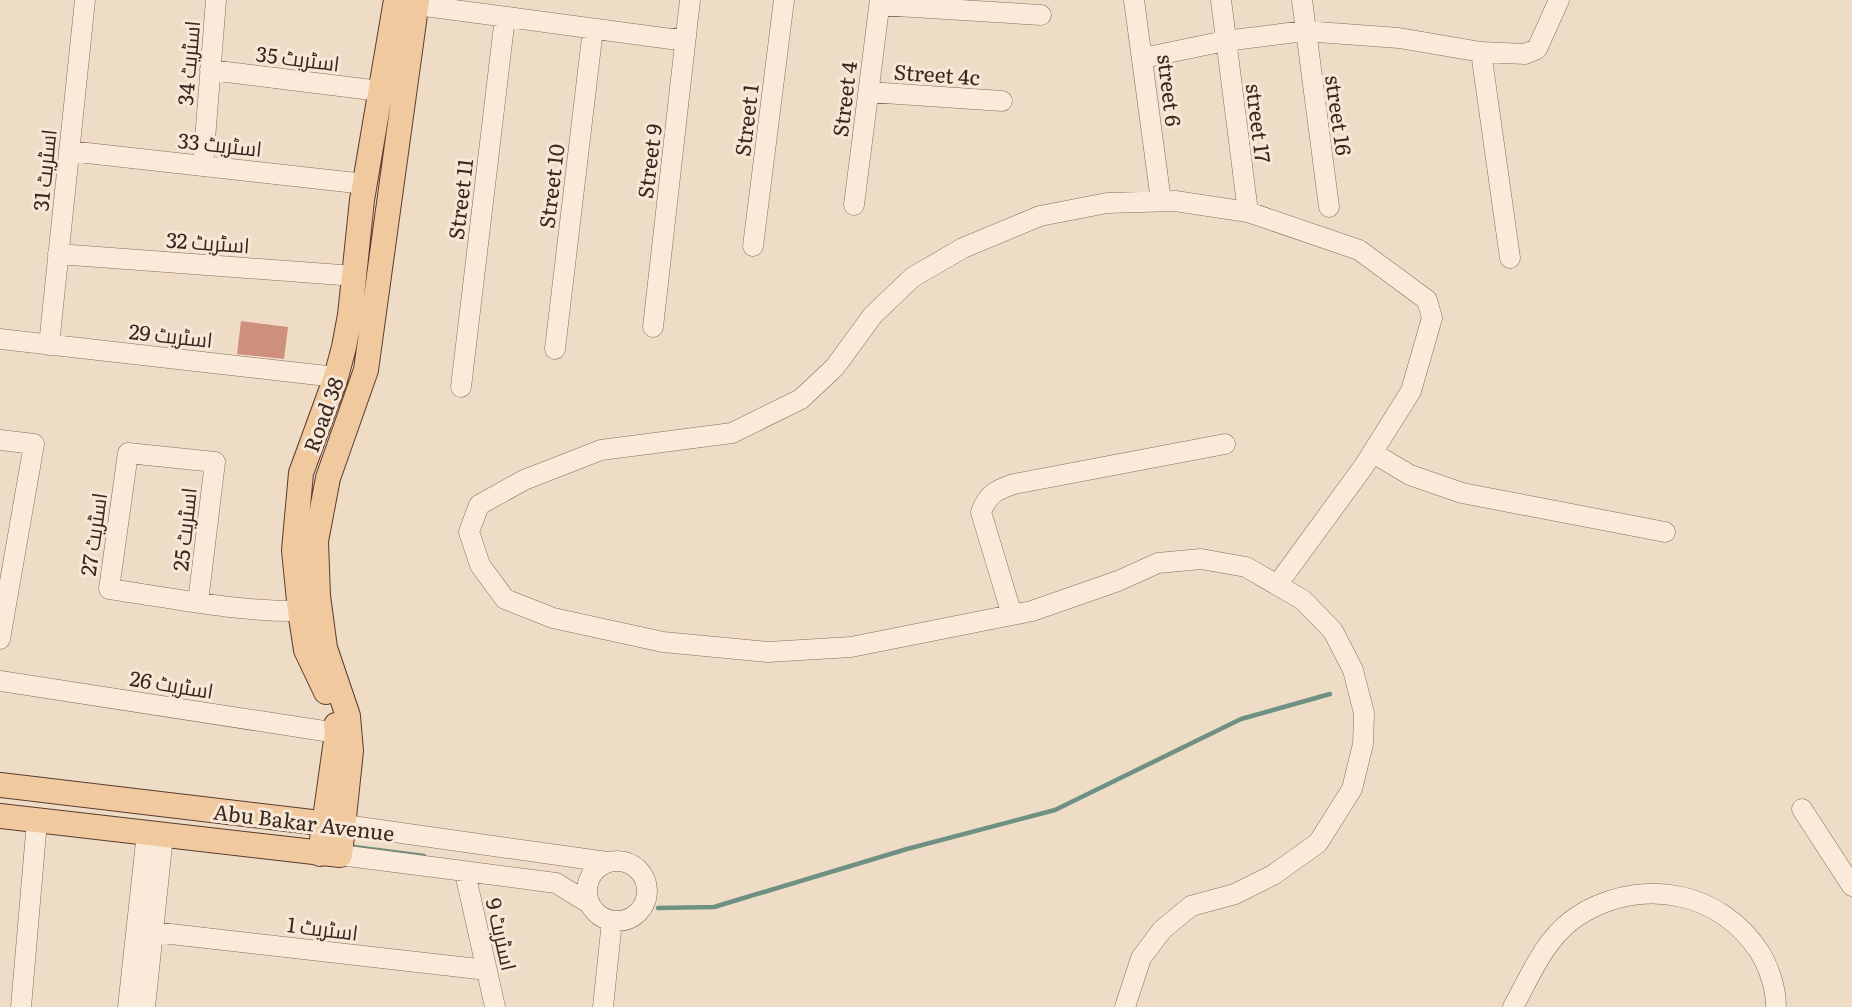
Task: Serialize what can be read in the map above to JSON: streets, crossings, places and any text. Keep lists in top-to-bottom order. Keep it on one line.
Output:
{"streets":{"main road":["Road 38","Abu Bakar Avenue"],"street":["اسٹریٹ 35","اسٹریٹ 34","Street 4c","street 6","Street 4","street 16","Street 1","street 17","اسٹریٹ 33","Street 9","اسٹریٹ 31","Street 10","Street 11","اسٹریٹ 32","اسٹریٹ 29","اسٹریٹ 25","اسٹریٹ 27","اسٹریٹ 26","اسٹریٹ 1","اسٹریٹ 9"]},"crossings":[["اسٹریٹ 35","اسٹریٹ 34"],["اسٹریٹ 35","Road 38"],["اسٹریٹ 34","اسٹریٹ 33"],["Street 4c","Street 4"],["اسٹریٹ 33","اسٹریٹ 31"],["اسٹریٹ 33","Road 38"],["اسٹریٹ 31","اسٹریٹ 32"],["اسٹریٹ 31","اسٹریٹ 29"],["اسٹریٹ 32","Road 38"],["اسٹریٹ 29","Road 38"],["Road 38","اسٹریٹ 27"],["Road 38","اسٹریٹ 26"],["Road 38","Abu Bakar Avenue"],["اسٹریٹ 25","اسٹریٹ 27"],["Abu Bakar Avenue","اسٹریٹ 9"],["اسٹریٹ 1","اسٹریٹ 9"]]}
